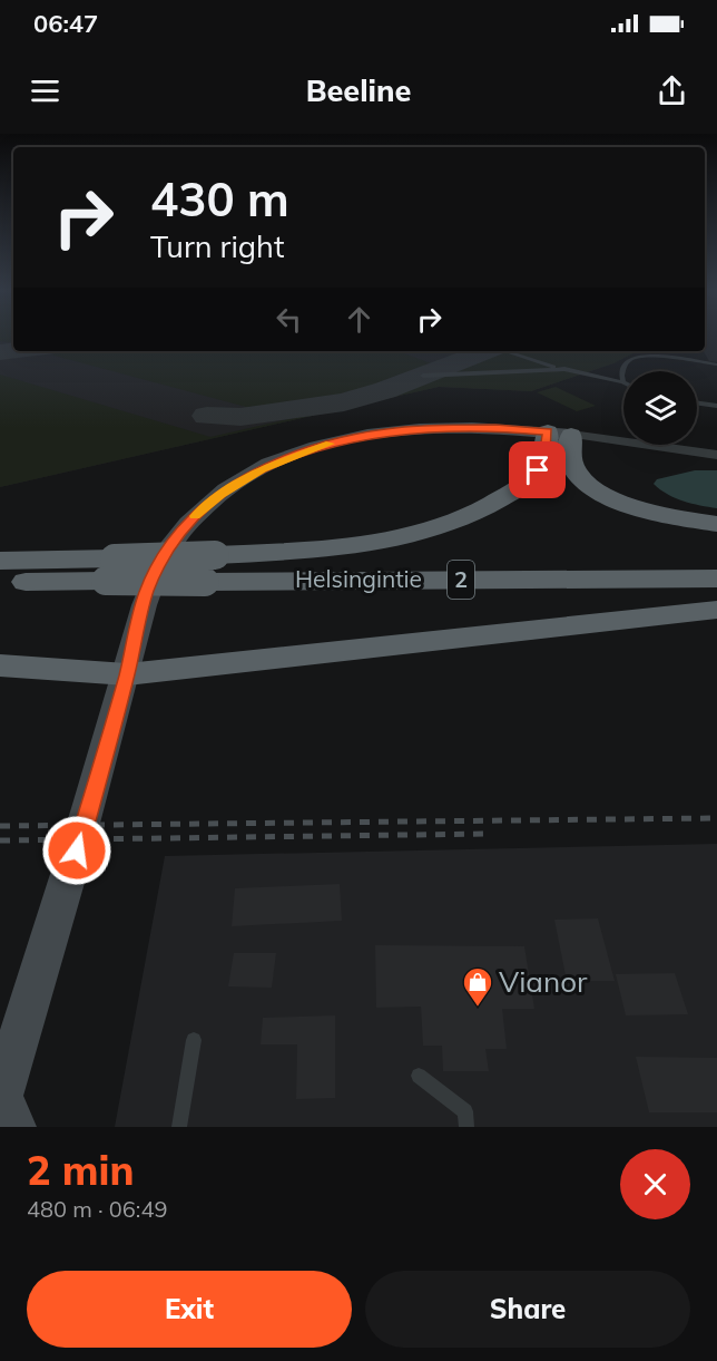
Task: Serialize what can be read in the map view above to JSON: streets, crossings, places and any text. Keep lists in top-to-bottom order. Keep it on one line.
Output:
{"streets":{"highway":["Helsingintie","2"]},"places":{"shop":["Vianor"]},"page":{"status":"06:47","header":"Beeline","turn":["430 m","Turn right"],"heading":["2 min","480 m · 06:49"],"buttons":["Exit","Share"]}}
